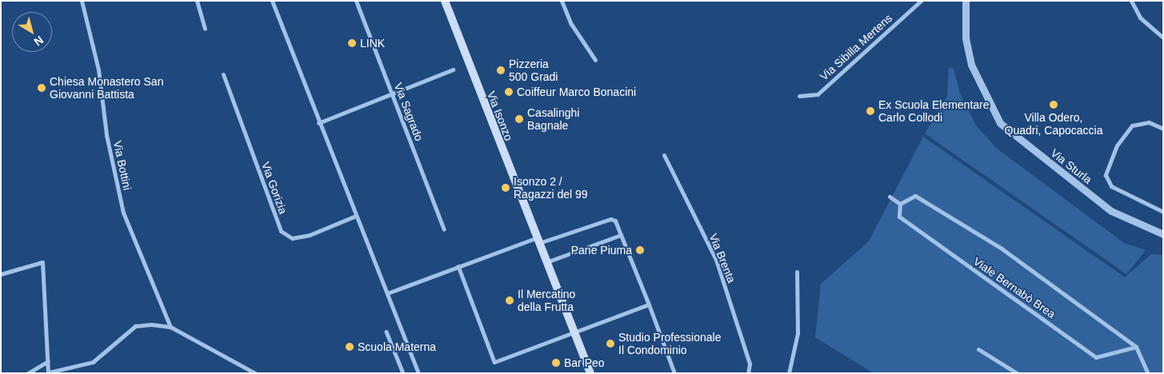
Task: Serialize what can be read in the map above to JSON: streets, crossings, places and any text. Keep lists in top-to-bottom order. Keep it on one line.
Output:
{"streets":{"main road":["Via Isonzo"],"street":["Via Sibilla Mertens","Via Sagrado","Via Bottini","Via Sturla","Via Gorizia","Via Brenta","Viale Bernabò Brea"]},"places":["LINK","Pizzeria 500 Gradi","Chiesa Monastero San Giovanni Battista","Coiffeur Marco Bonacini","Villa Odero, Quadri, Capocaccia","Ex Scuola Elementare Carlo Collodi","Casalinghi Bagnale","Isonzo 2 / Ragazzi del 99","Pane Piuma","Il Mercatino della Frutta","Studio Professionale Il Condominio","Scuola Materna","Bar Peo"],"north":"bottom right"}
